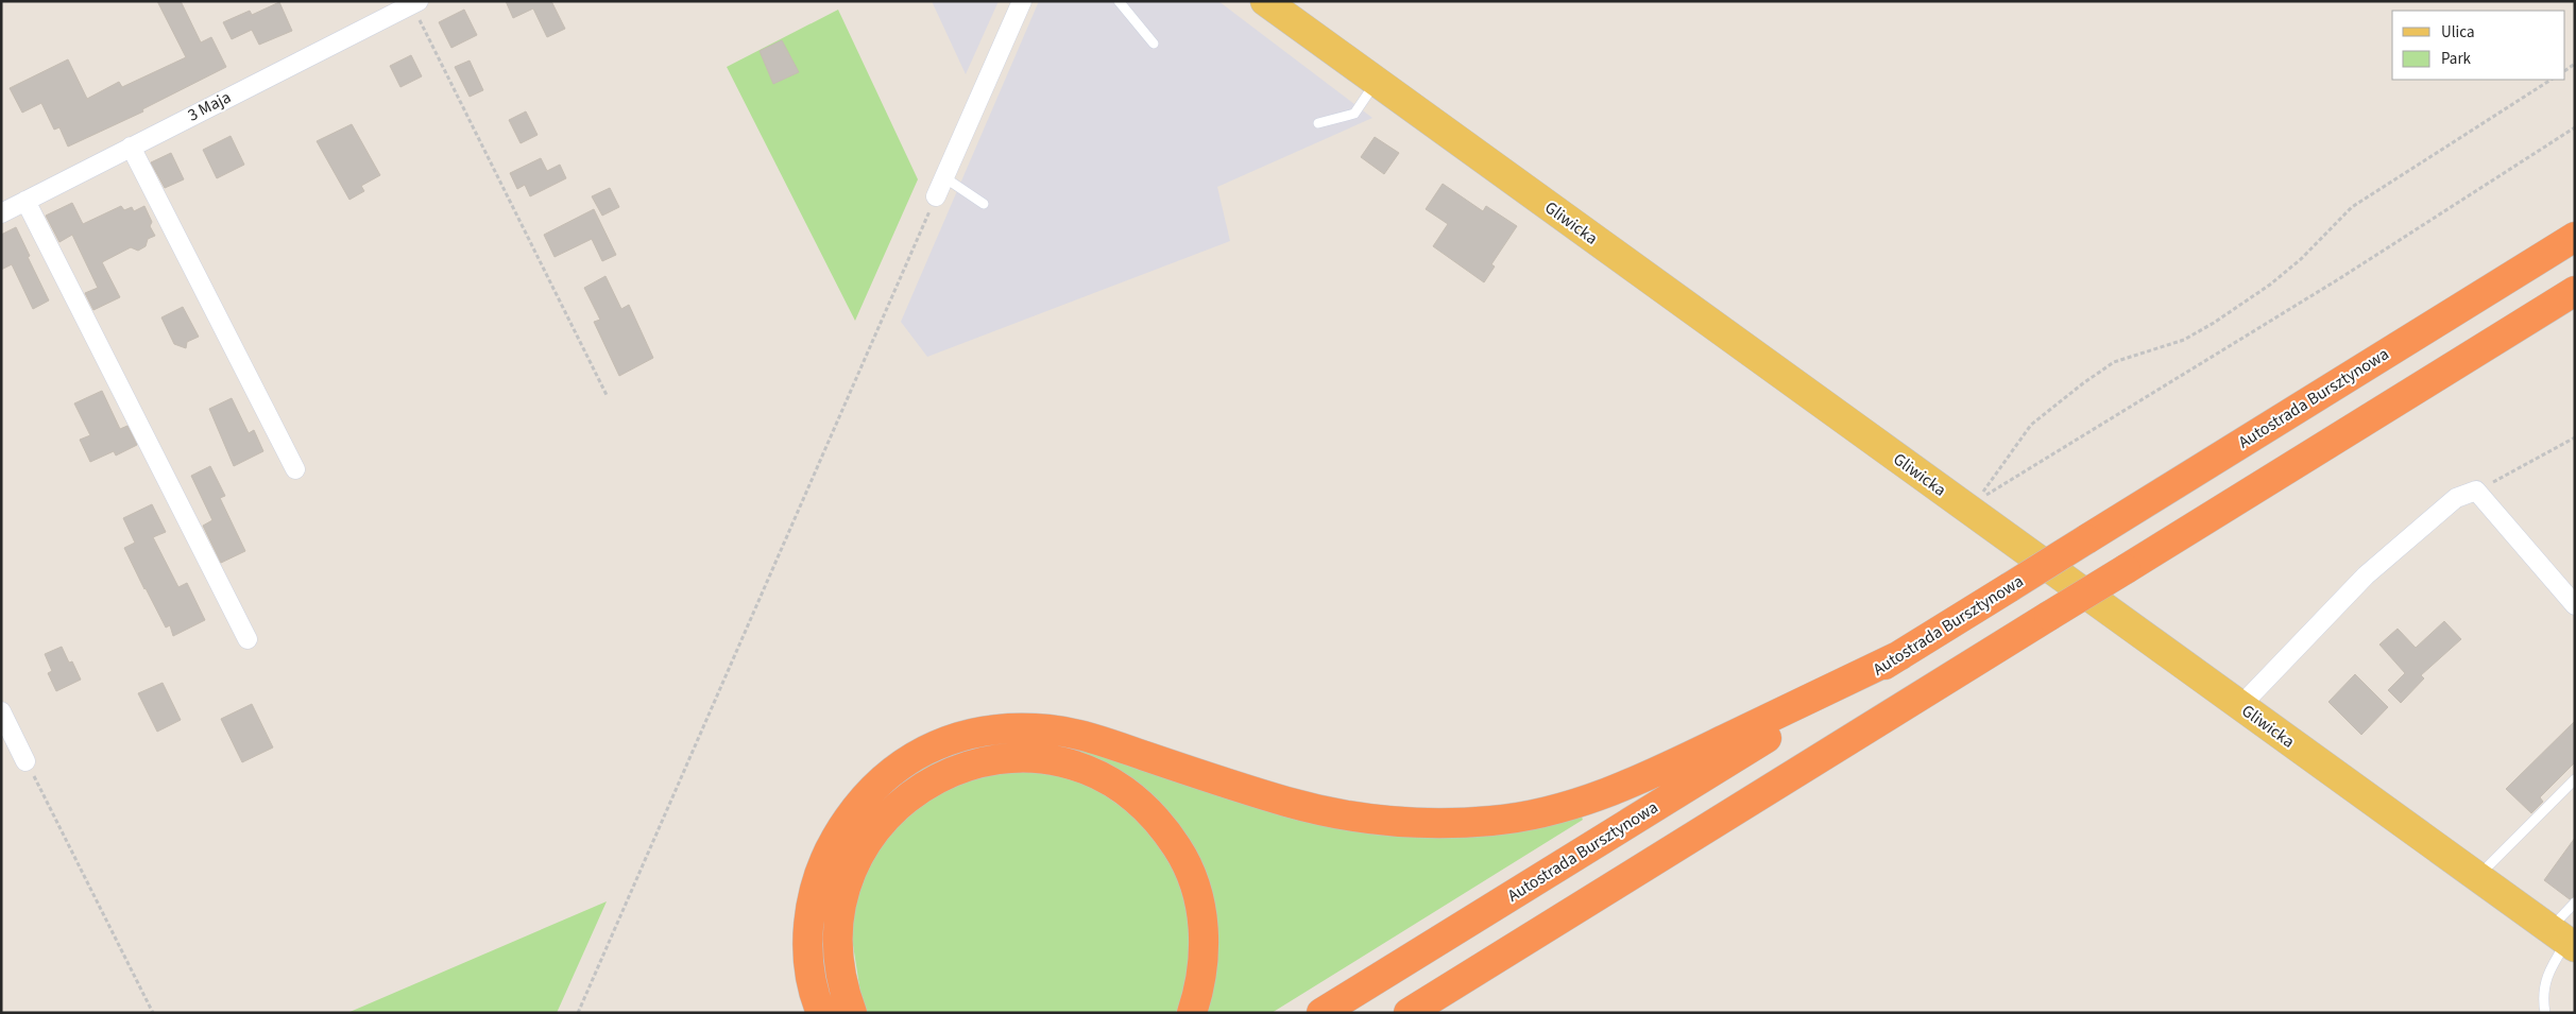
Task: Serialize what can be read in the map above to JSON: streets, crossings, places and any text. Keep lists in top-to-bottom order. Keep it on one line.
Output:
{"streets":{"highway":["Autostrada Bursztynowa"],"main road":["Gliwicka"],"street":["3 Maja"]},"legend":["Ulica","Park"]}
